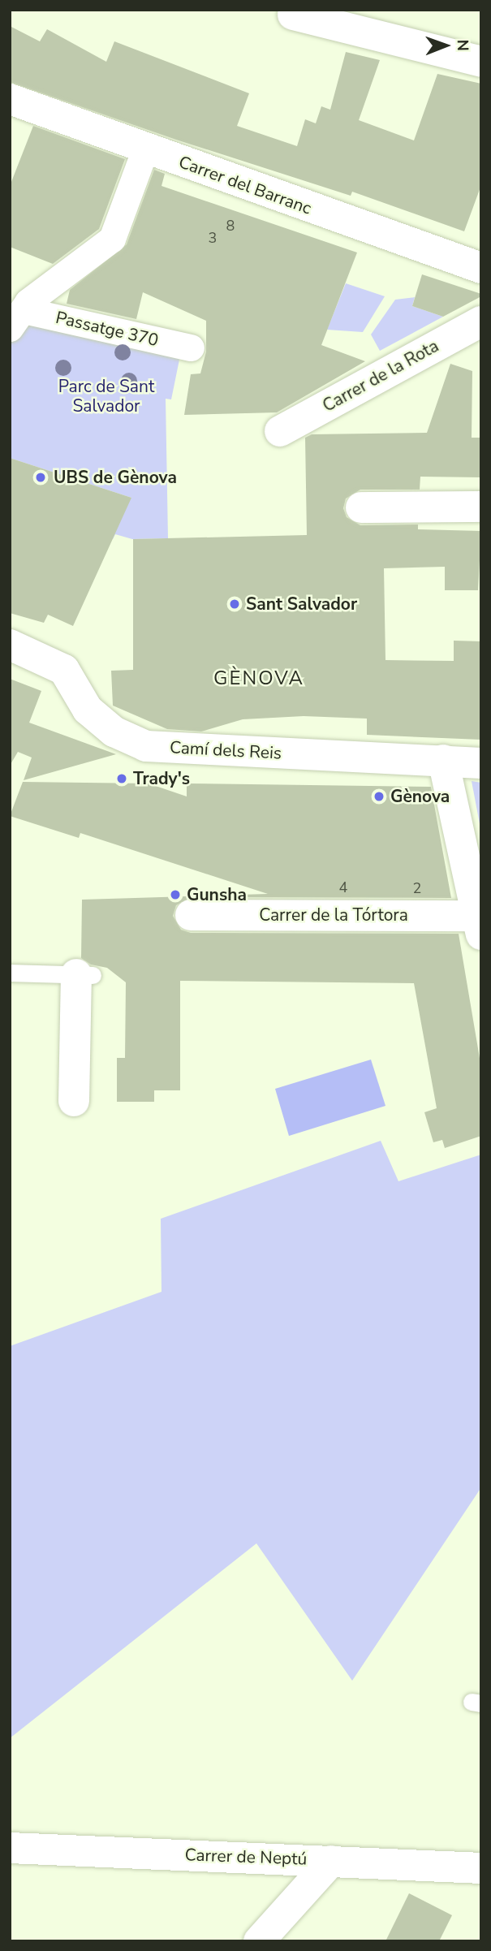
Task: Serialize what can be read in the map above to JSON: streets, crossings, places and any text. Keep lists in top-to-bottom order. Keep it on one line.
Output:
{"streets":{"street":["Carrer del Barranc","Passatge 370","Carrer de la Rota","Camí dels Reis","Carrer de la Tórtora","Carrer de Neptú"]},"districts":["GÈNOVA"],"parks":["Parc de Sant Salvador"],"places":["UBS de Gènova","Sant Salvador","Trady's","Gènova","Gunsha"],"house_numbers":["8","3","4","2"],"north":"right"}
